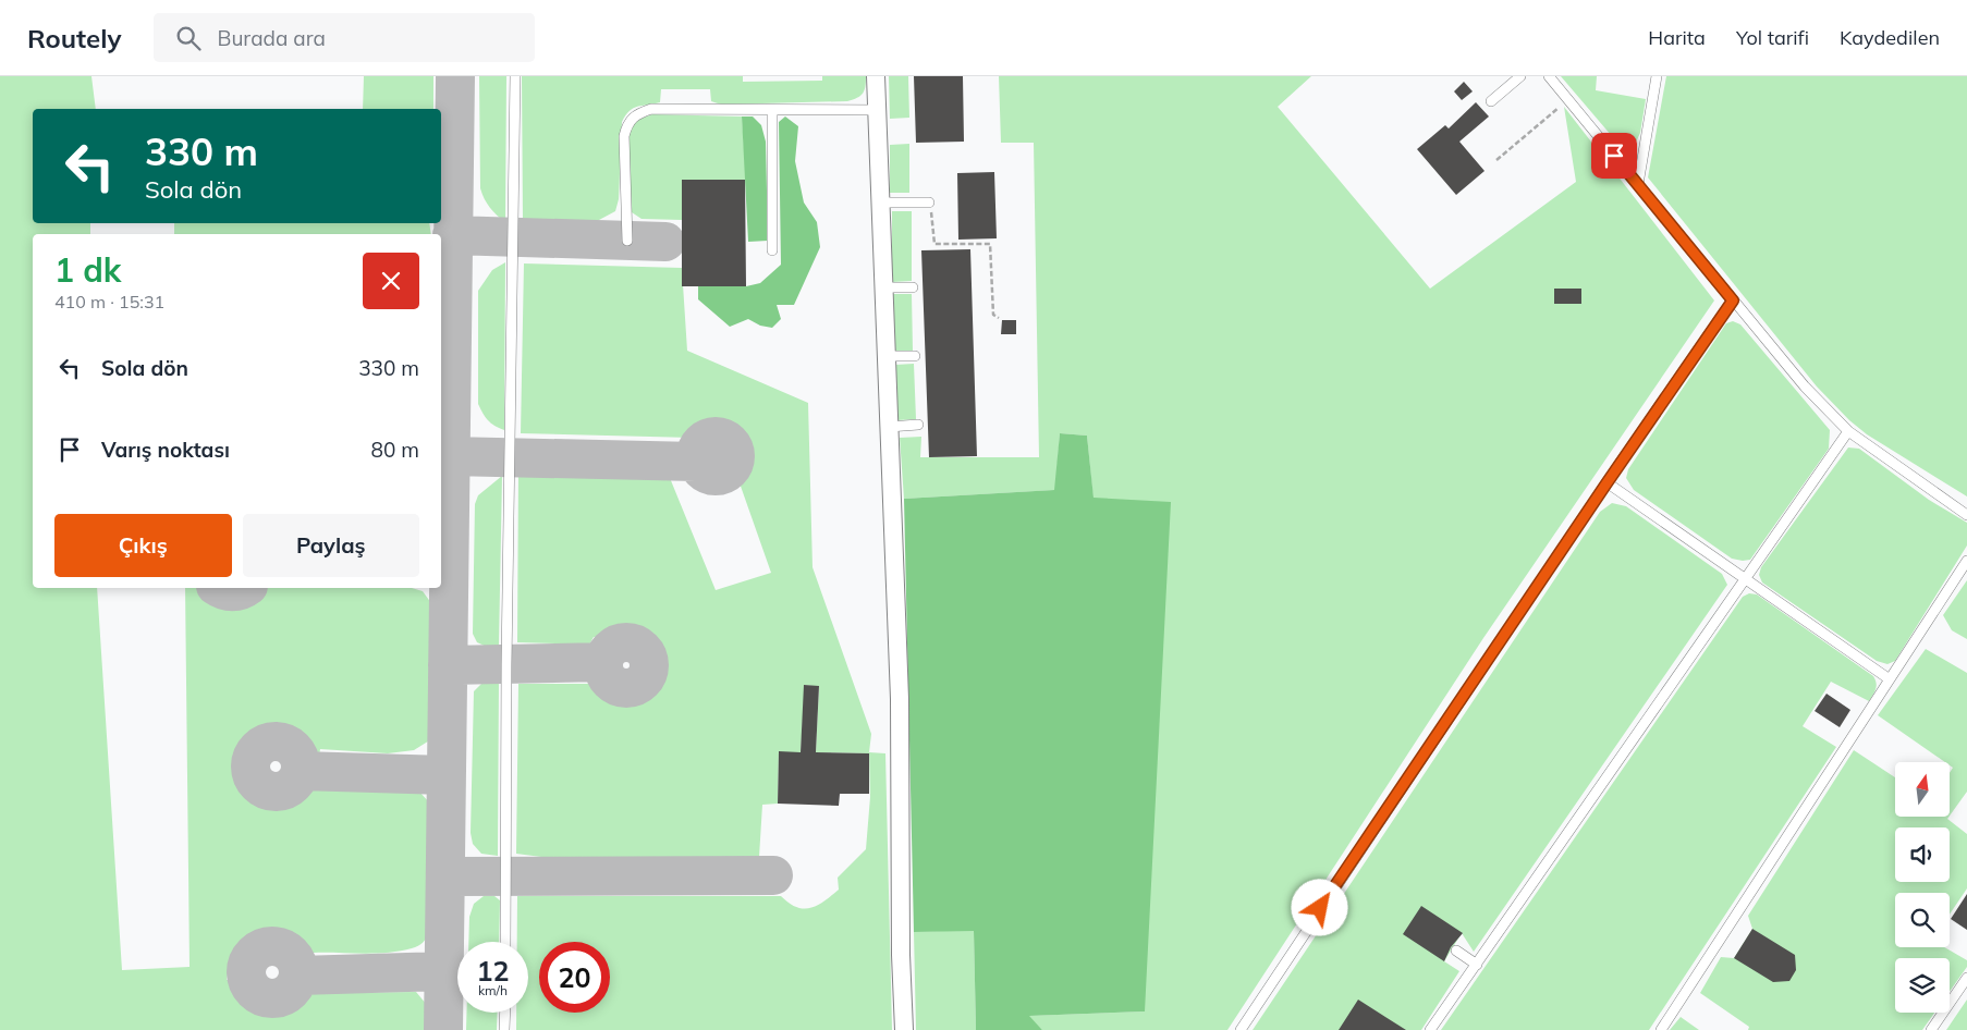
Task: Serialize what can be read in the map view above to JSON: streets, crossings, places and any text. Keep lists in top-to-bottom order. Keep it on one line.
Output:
{"north":"top","page":{"header":"Routely","search":"Burada ara","nav":["Harita","Yol tarifi","Kaydedilen"],"turn":["330 m","Sola dön"],"heading":["1 dk","410 m · 15:31"],"list":[{"name":"Sola dön","value":"330 m"},{"name":"Varış noktası","value":"80 m"}],"buttons":["Çıkış","Paylaş"],"speed":"12 km/h","limit":"20"}}
